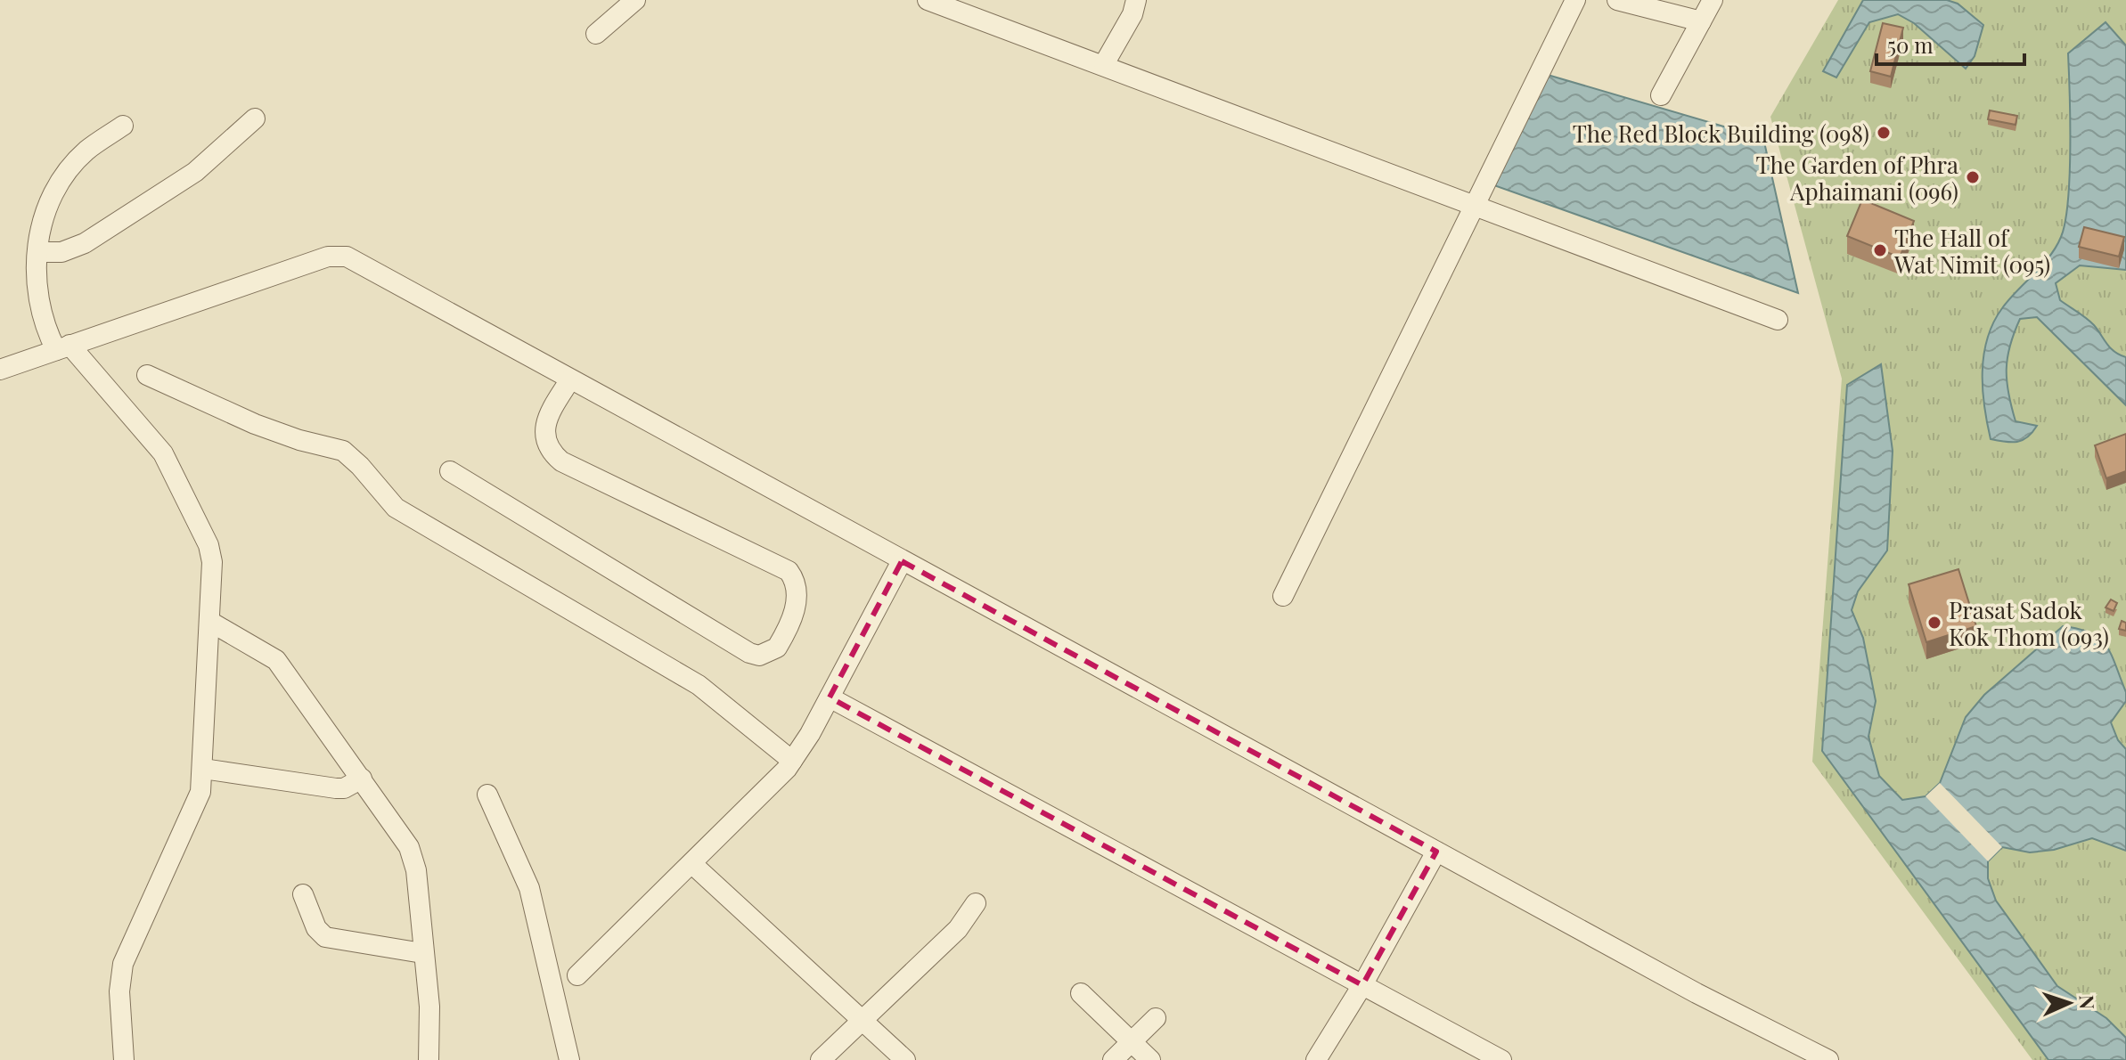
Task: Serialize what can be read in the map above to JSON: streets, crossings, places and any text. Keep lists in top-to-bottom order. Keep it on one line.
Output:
{"places":["The Red Block Building (098)","The Garden of Phra Aphaimani (096)","The Hall of Wat Nimit (095)","Prasat Sadok Kok Thom (093)"],"scale_bar":"50 m","north":"right"}
